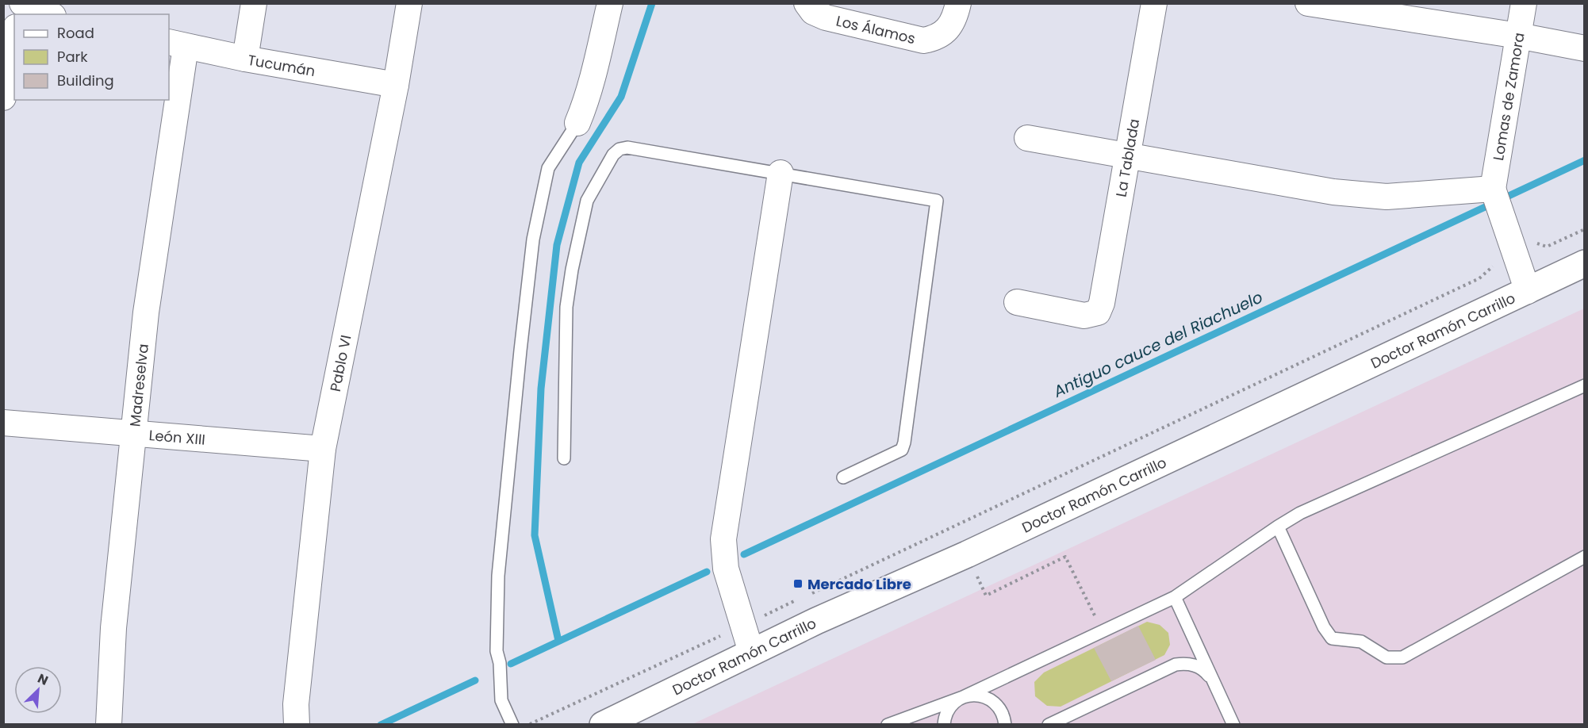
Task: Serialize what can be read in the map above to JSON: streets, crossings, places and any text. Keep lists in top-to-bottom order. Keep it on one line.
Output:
{"streets":{"street":["Los Álamos","Tucumán","Lomas de Zamora","La Tablada","Doctor Ramón Carrillo","Pablo VI","Madreselva","León XIII"]},"crossings":[["Tucumán","Pablo VI"],["Tucumán","Madreselva"],["Pablo VI","León XIII"],["Madreselva","León XIII"]],"water":["Antiguo cauce del Riachuelo"],"places":{"transit":["Mercado Libre"]},"legend":["Road","Park","Building"],"north":"top right"}
